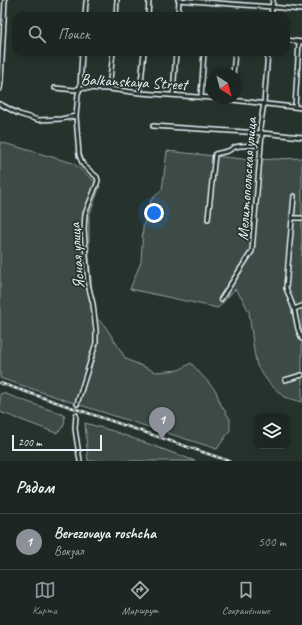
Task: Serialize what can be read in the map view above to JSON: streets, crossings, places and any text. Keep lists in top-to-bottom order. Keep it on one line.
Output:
{"streets":{"street":["Balkanskaya Street","Мелитопольская улица","Ясная улица"]},"crossings":[["Balkanskaya Street","Мелитопольская улица"],["Balkanskaya Street","Ясная улица"]],"scale_bar":"200 m","north":"bottom right","page":{"search":"Поиск","pins":"1","scale":"200 m","heading":"Рядом","list":[{"mark":"1","name":"Berezovaya roshcha","note":"Вокзал","value":"500 m"}],"nav":["Карта","Маршрут","Сохранённые"]}}
